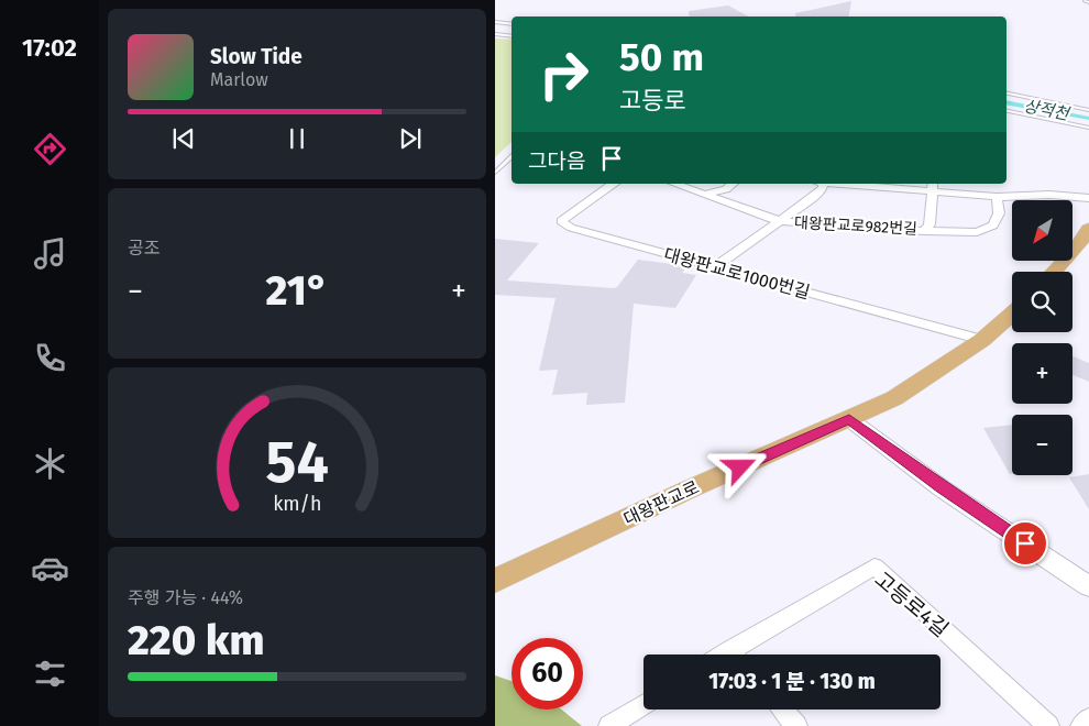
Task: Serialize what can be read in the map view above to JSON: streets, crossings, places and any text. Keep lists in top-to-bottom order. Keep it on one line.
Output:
{"streets":{"main road":["대왕판교로"],"street":["대왕판교로982번길","대왕판교로1000번길","고등로4길"]},"crossings":[["대왕판교로982번길","대왕판교로1000번길"],["대왕판교로1000번길","대왕판교로"]],"water":["상적천"],"north":"bottom left","page":{"tabs":"17:02","turn":["50 m","고등로"],"song":["Slow Tide","Marlow"],"then":"그다음","tile":["공조",["주행 가능 · 44%","220 km"]],"map_buttons":["+","−"],"heat":["−","21°","+"],"limit":"60","trip":"17:03 · 1 분 · 130 m","gauge":["54","km/h"]}}
